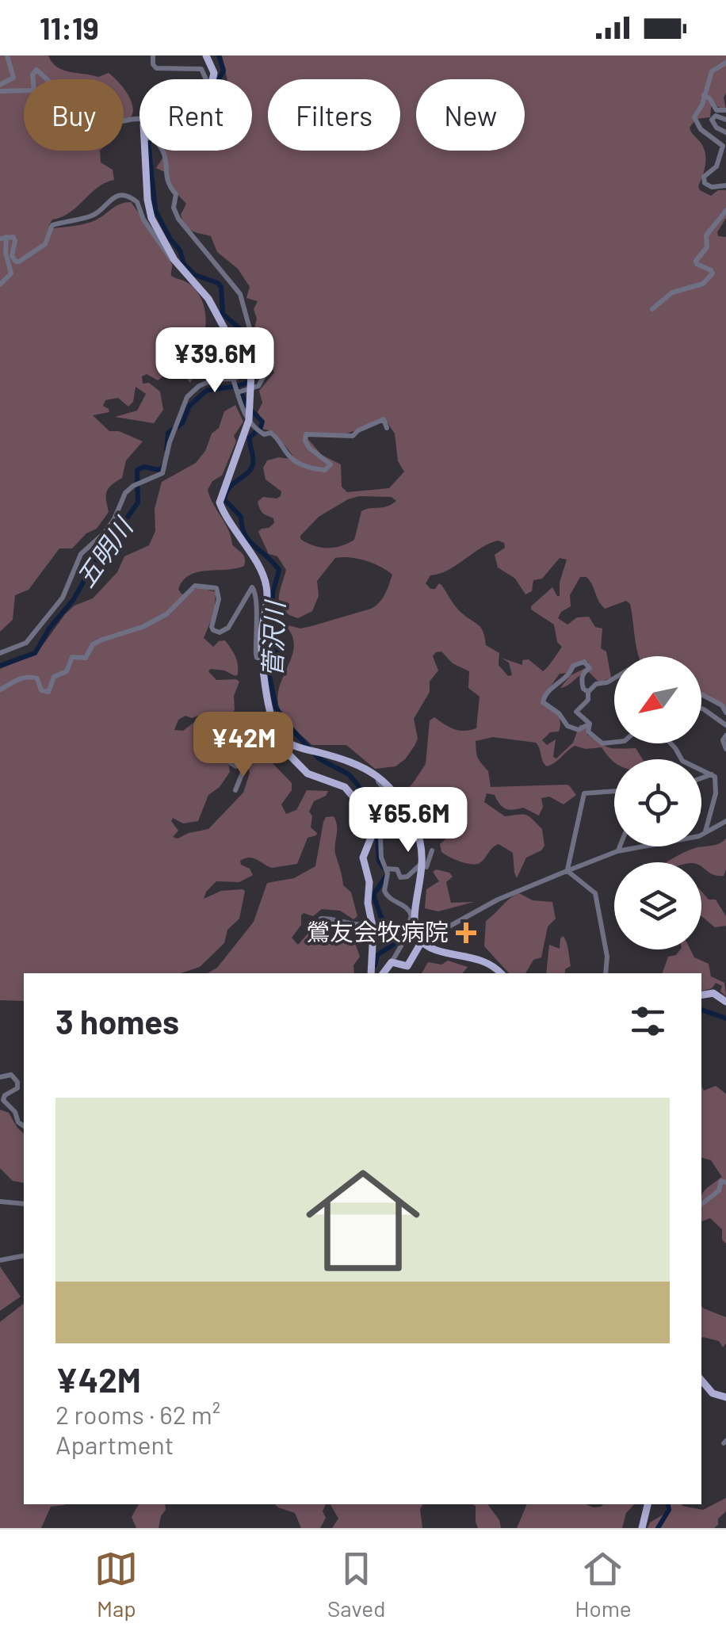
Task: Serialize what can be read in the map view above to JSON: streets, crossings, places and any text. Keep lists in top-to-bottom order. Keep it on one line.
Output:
{"water":["五明川","菅沢川"],"places":{"health":["鶯友会牧病院"]},"north":"bottom left","page":{"status":"11:19","chip":["Buy","Rent","Filters","New"],"price":["¥39.6M","¥42M","¥65.6M"],"heading":"3 homes","list":[{"name":"¥42M","note":"2 rooms · 62 m² · Apartment"}],"tabs":["Map","Saved","Home"]}}
